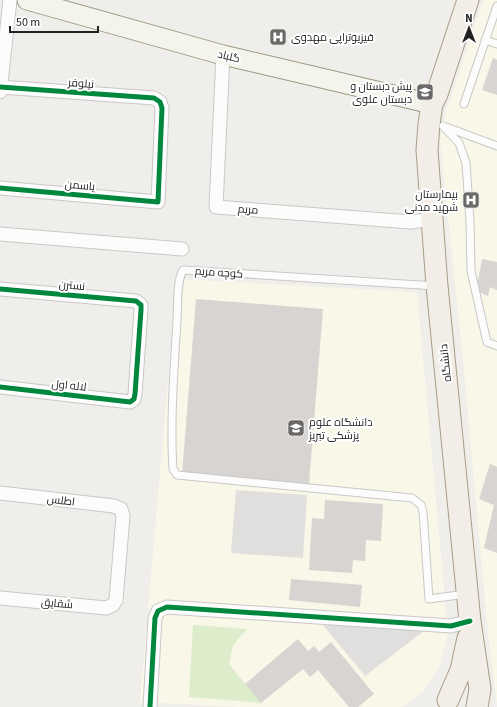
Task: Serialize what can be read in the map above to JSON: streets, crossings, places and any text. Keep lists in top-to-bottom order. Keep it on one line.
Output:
{"streets":{"main road":["گلباد","دانشگاه"],"street":["نیلوفر","یاسمن","مریم","نسترن","لاله اول","اطلس","شقایق"],"lane":["کوچه مریم"]},"crossings":[["گلباد","مریم"],["گلباد","دانشگاه"],["نیلوفر","یاسمن"],["مریم","دانشگاه"],["کوچه مریم","دانشگاه"],["نسترن","لاله اول"],["اطلس","شقایق"]],"places":{"hospital":["فیزیوتراپی مهدوی","بیمارستان شهید مدنی"],"school or university":["پیش دبستان و دبستان علوی","دانشگاه علوم پزشکی تبریز"]},"scale_bar":"50 m","north":"top"}
